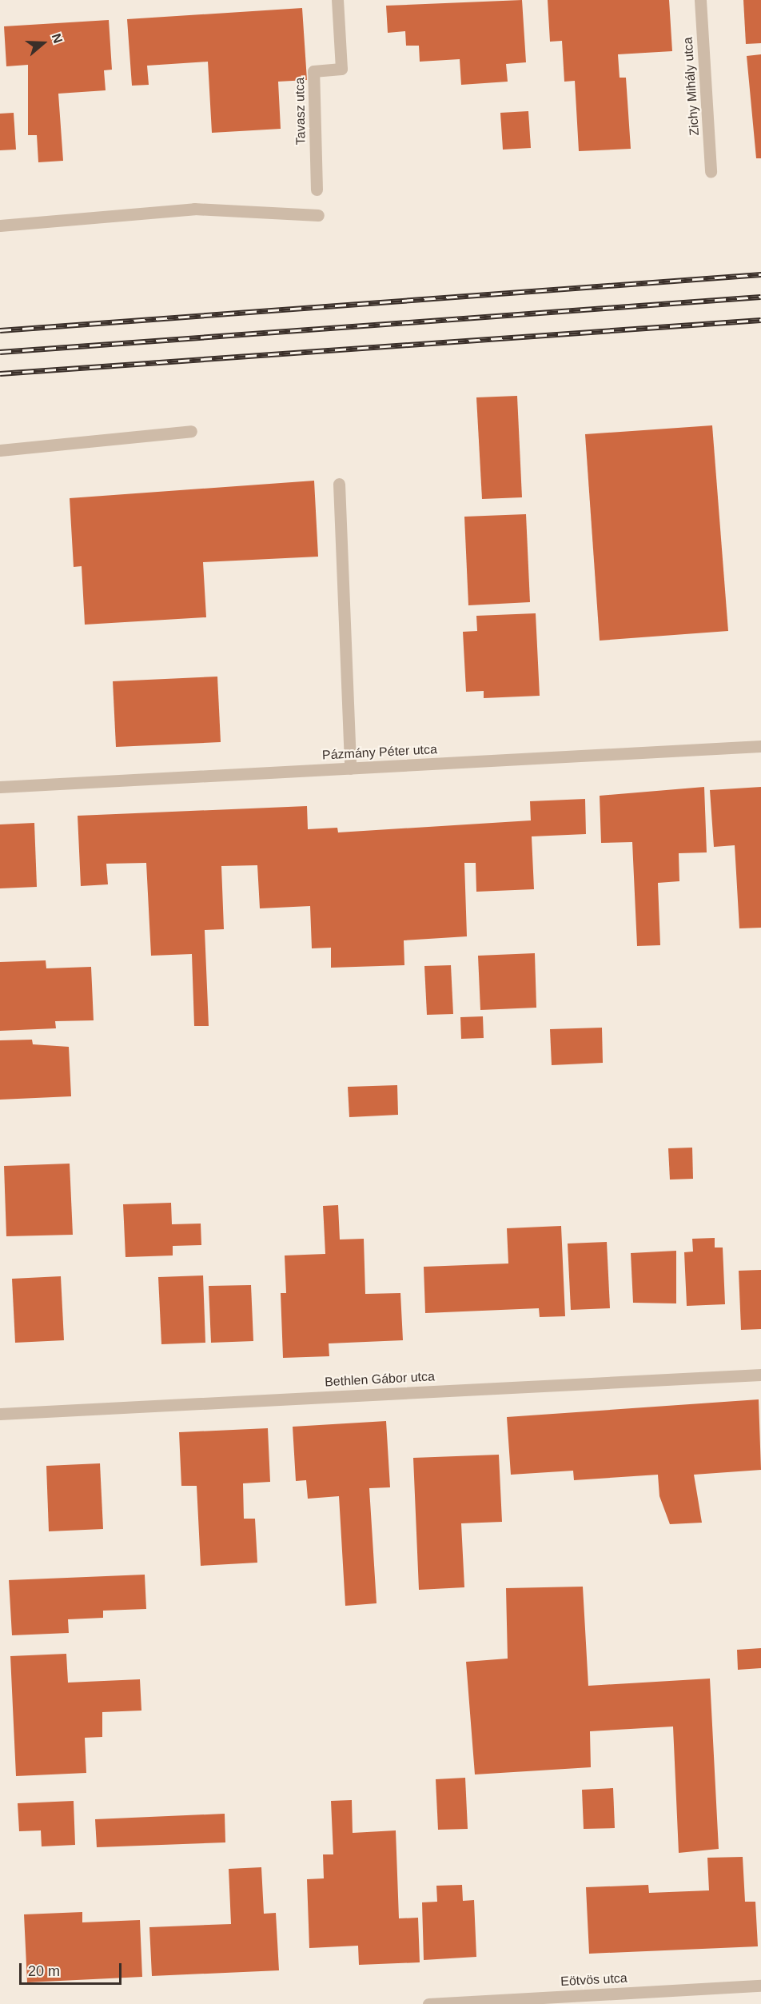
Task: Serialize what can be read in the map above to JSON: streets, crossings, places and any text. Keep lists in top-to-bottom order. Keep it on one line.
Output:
{"streets":{"street":["Zichy Mihály utca","Tavasz utca","Pázmány Péter utca","Bethlen Gábor utca","Eötvös utca"]},"scale_bar":"20 m","north":"right"}
